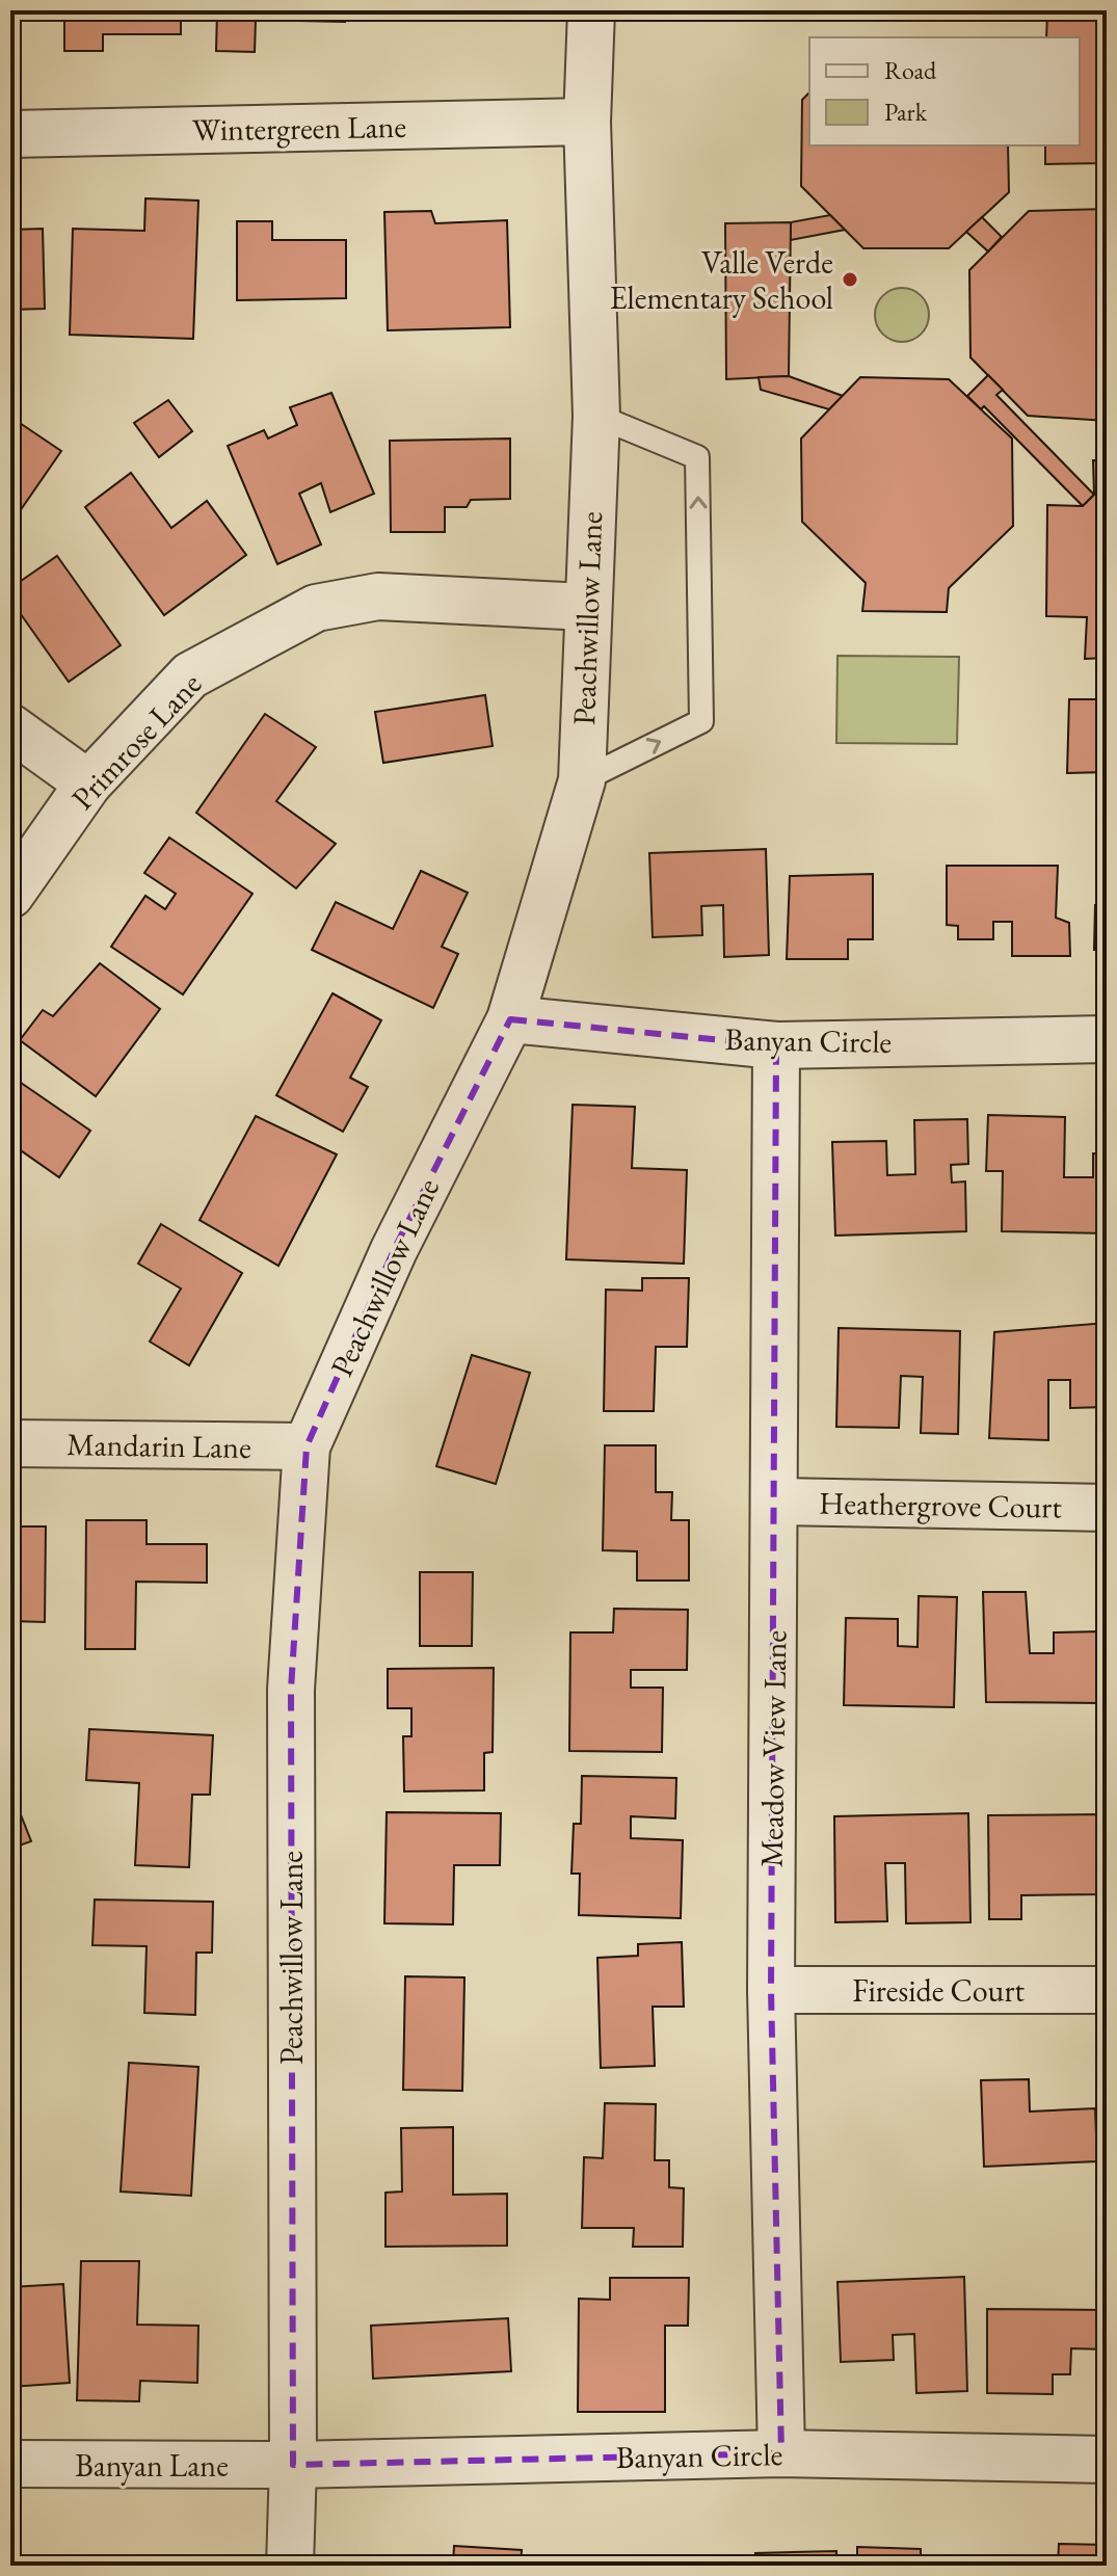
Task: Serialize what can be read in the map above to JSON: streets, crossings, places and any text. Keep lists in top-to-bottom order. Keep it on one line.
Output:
{"streets":{"street":["Wintergreen Lane","Peachwillow Lane","Primrose Lane","Banyan Circle","Mandarin Lane","Heathergrove Court","Meadow View Lane","Fireside Court","Banyan Lane"]},"crossings":[["Wintergreen Lane","Peachwillow Lane"],["Peachwillow Lane","Primrose Lane"],["Peachwillow Lane","Banyan Circle"],["Peachwillow Lane","Mandarin Lane"],["Peachwillow Lane","Banyan Lane"],["Banyan Circle","Meadow View Lane"],["Banyan Circle","Banyan Lane"],["Heathergrove Court","Meadow View Lane"],["Meadow View Lane","Fireside Court"]],"places":["Valle Verde Elementary School"],"legend":["Road","Park"]}
